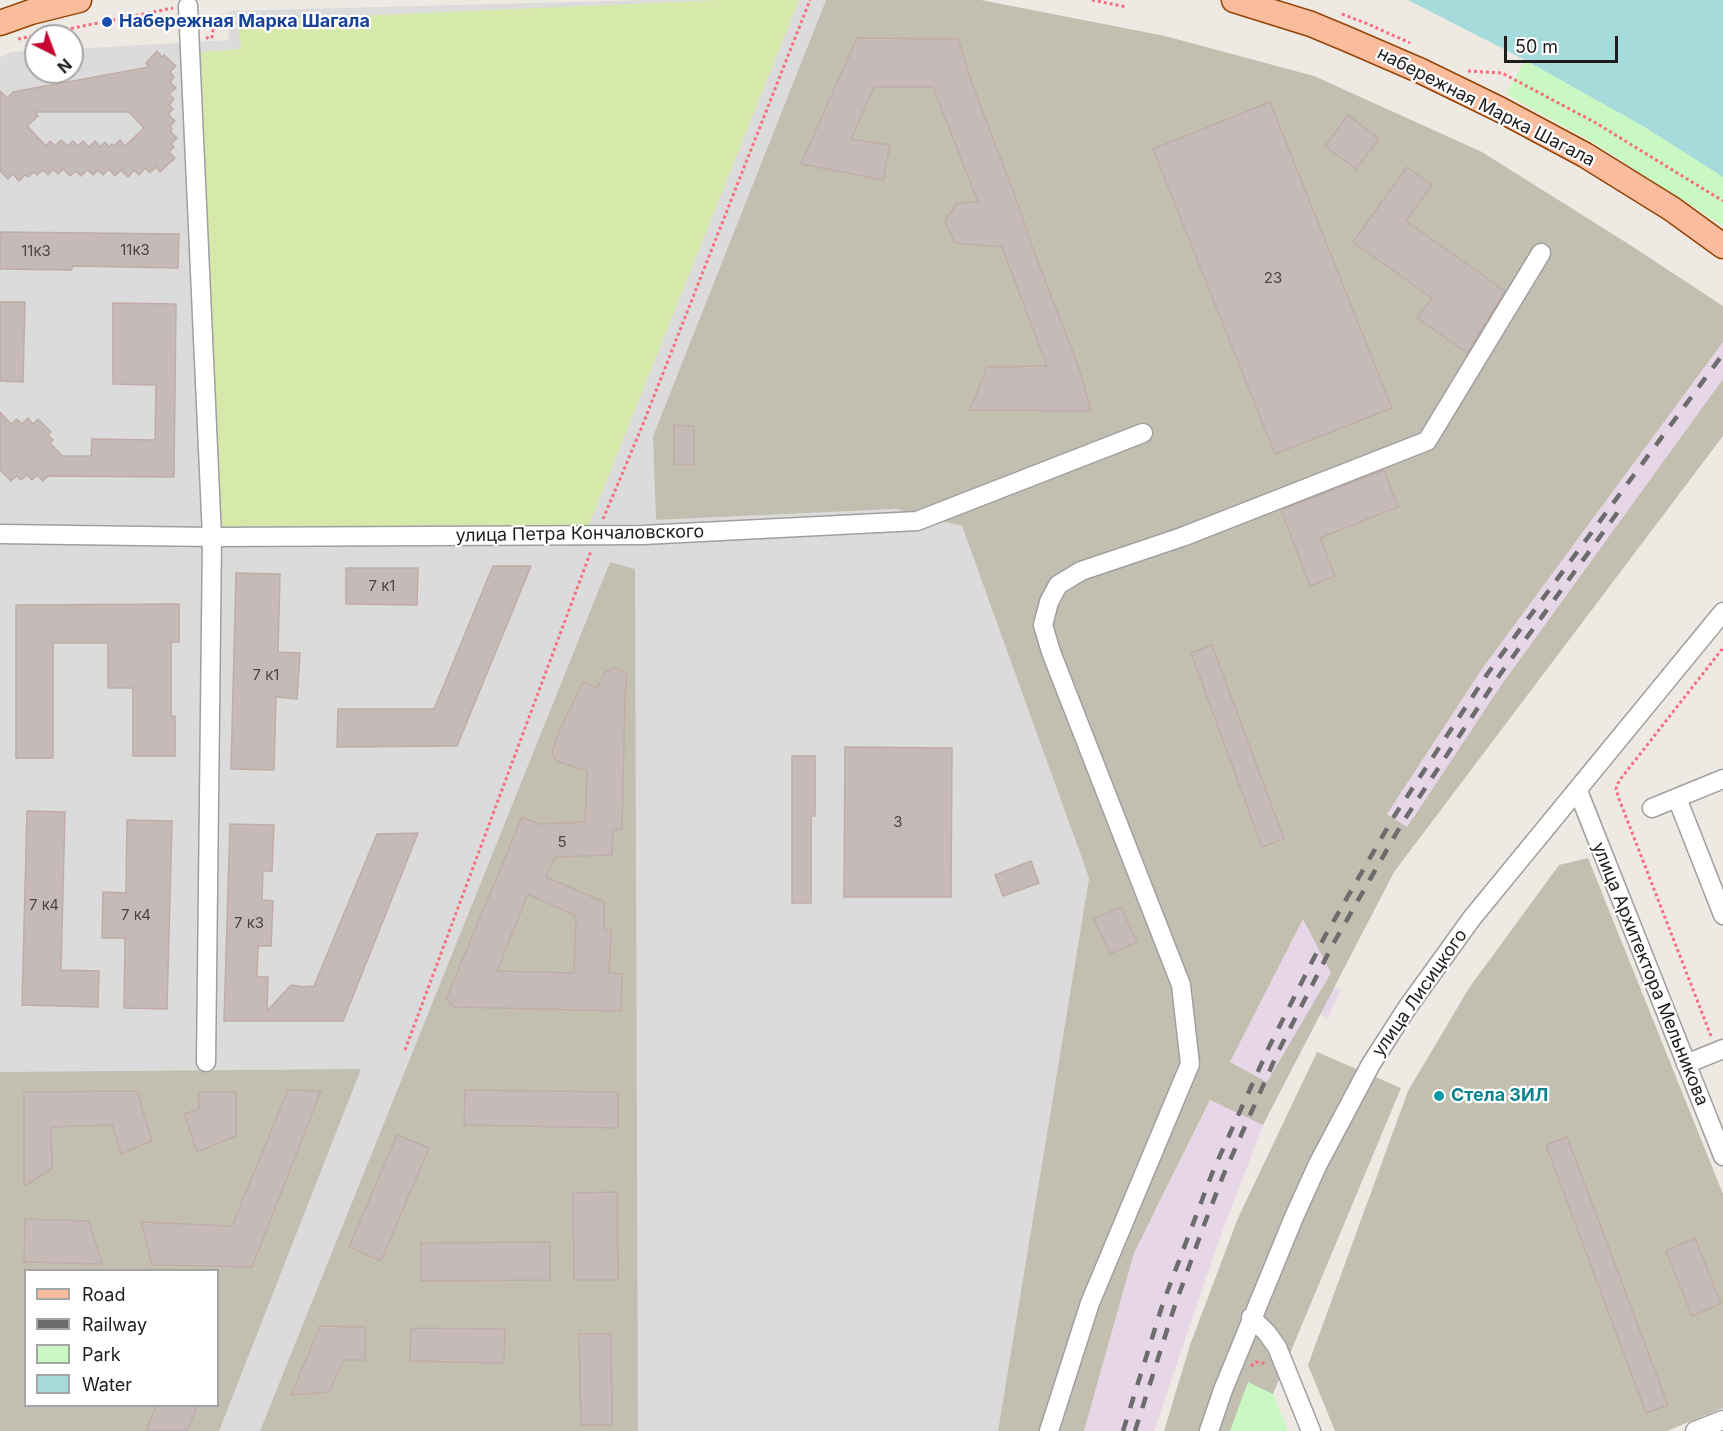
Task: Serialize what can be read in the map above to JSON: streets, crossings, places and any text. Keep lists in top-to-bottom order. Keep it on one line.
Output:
{"streets":{"main road":["набережная Марка Шагала"],"street":["улица Петра Кончаловского","улица Архитектора Мельникова","улица Лисицкого"]},"crossings":[["улица Архитектора Мельникова","улица Лисицкого"]],"places":["Набережная Марка Шагала","Стела ЗИЛ"],"house_numbers":["11к3","11к3","23","7 к1","7 к1","3","5","7 к4","7 к4","7 к3"],"legend":["Road","Railway","Park","Water"],"scale_bar":"50 m","north":"bottom right"}
